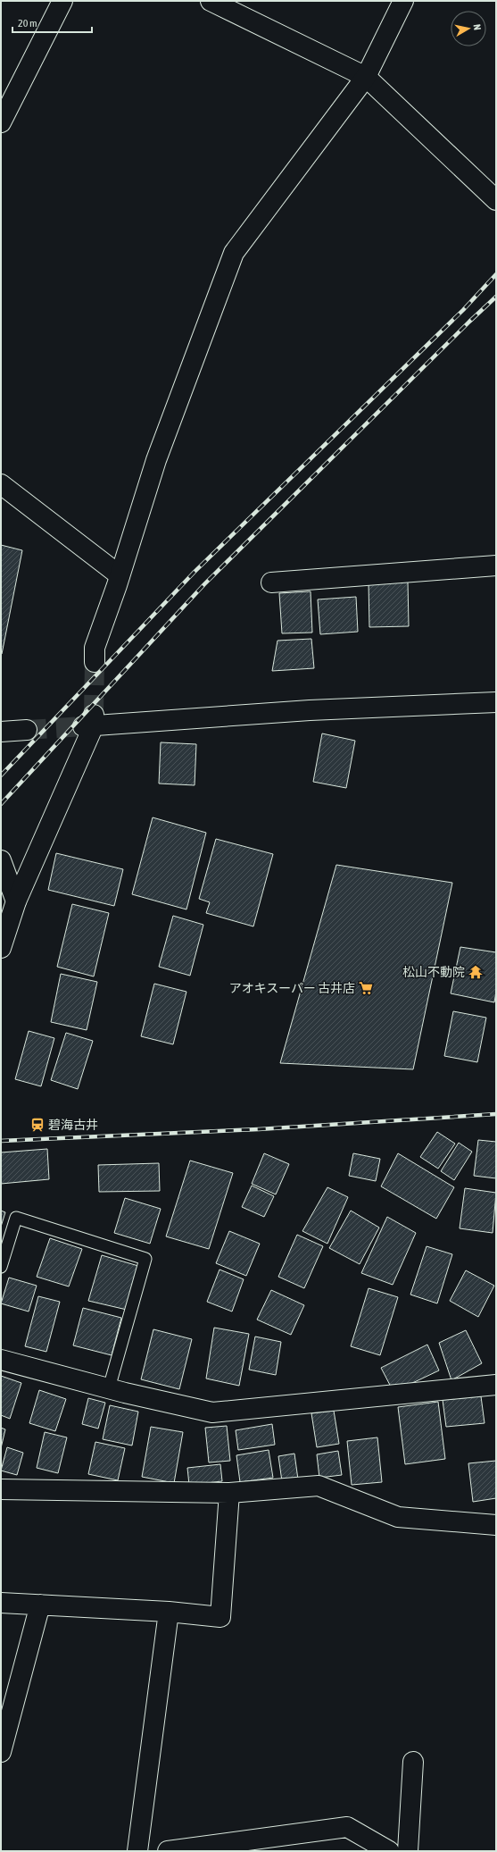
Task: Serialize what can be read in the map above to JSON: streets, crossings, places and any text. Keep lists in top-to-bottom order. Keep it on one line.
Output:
{"places":{"temple":["松山不動院"],"supermarket":["アオキスーパー 古井店"],"station":["碧海古井"]},"scale_bar":"20 m","north":"right"}
